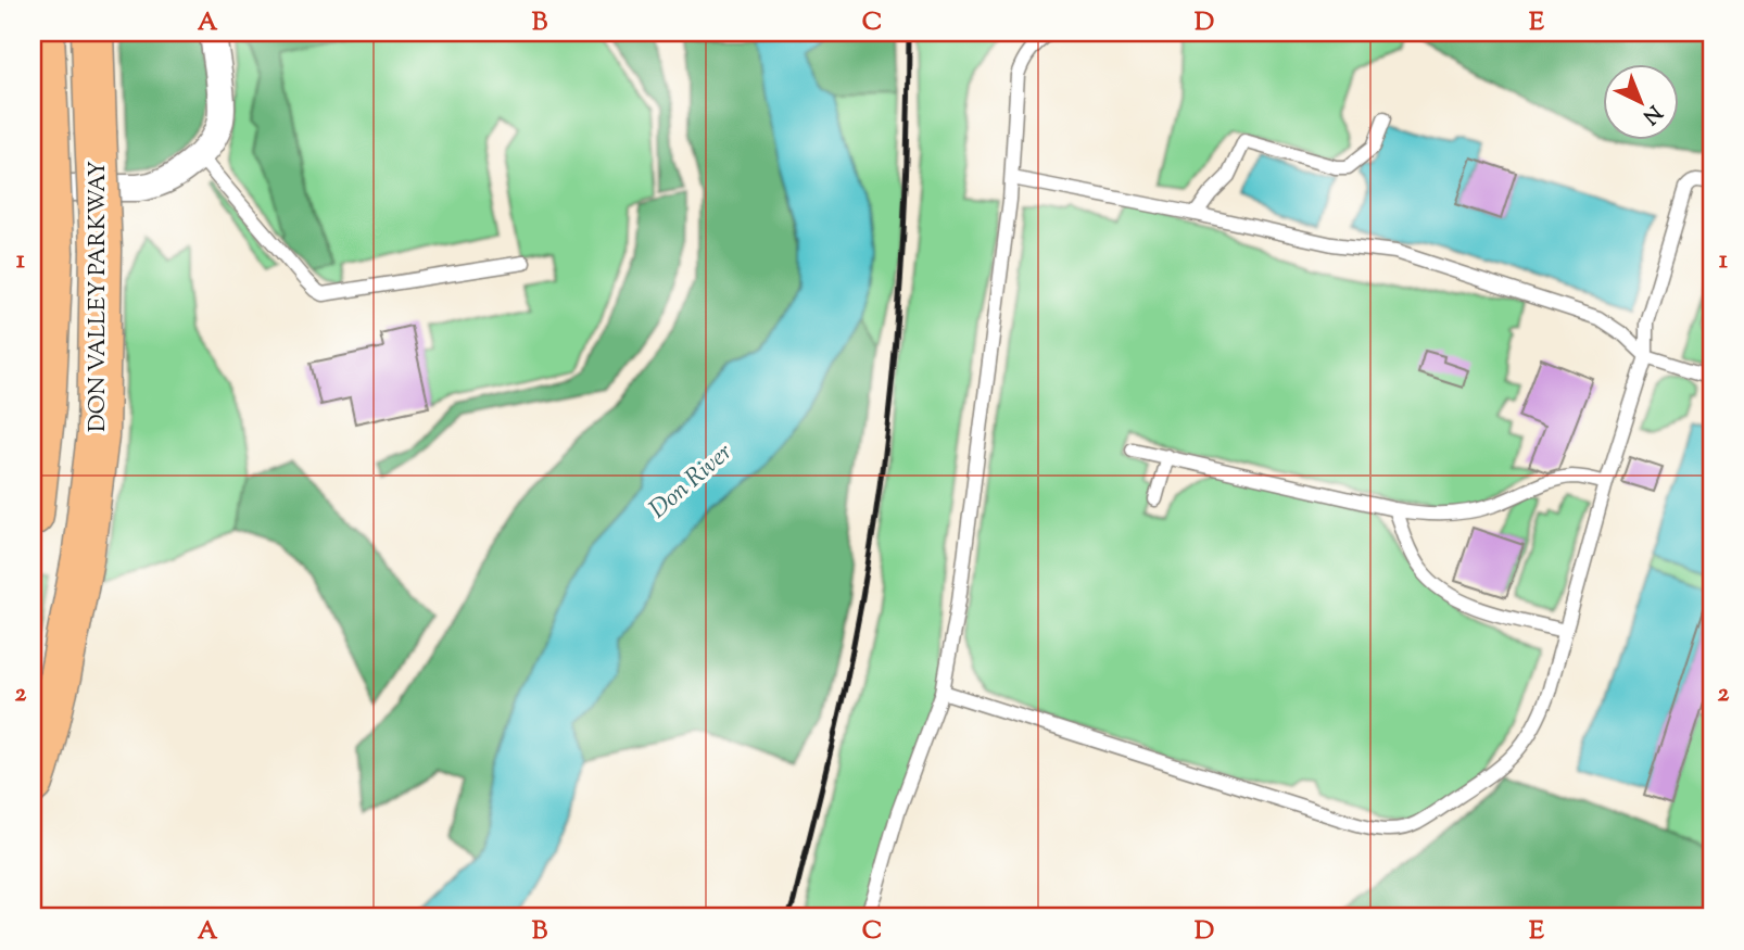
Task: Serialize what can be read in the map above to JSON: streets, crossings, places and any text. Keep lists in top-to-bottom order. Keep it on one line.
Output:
{"streets":{"highway":["DON VALLEY PARKWAY"]},"water":["Don River"],"north":"bottom right","grid":{"columns":["A","B","C","D","E"],"rows":["1","2"]}}
